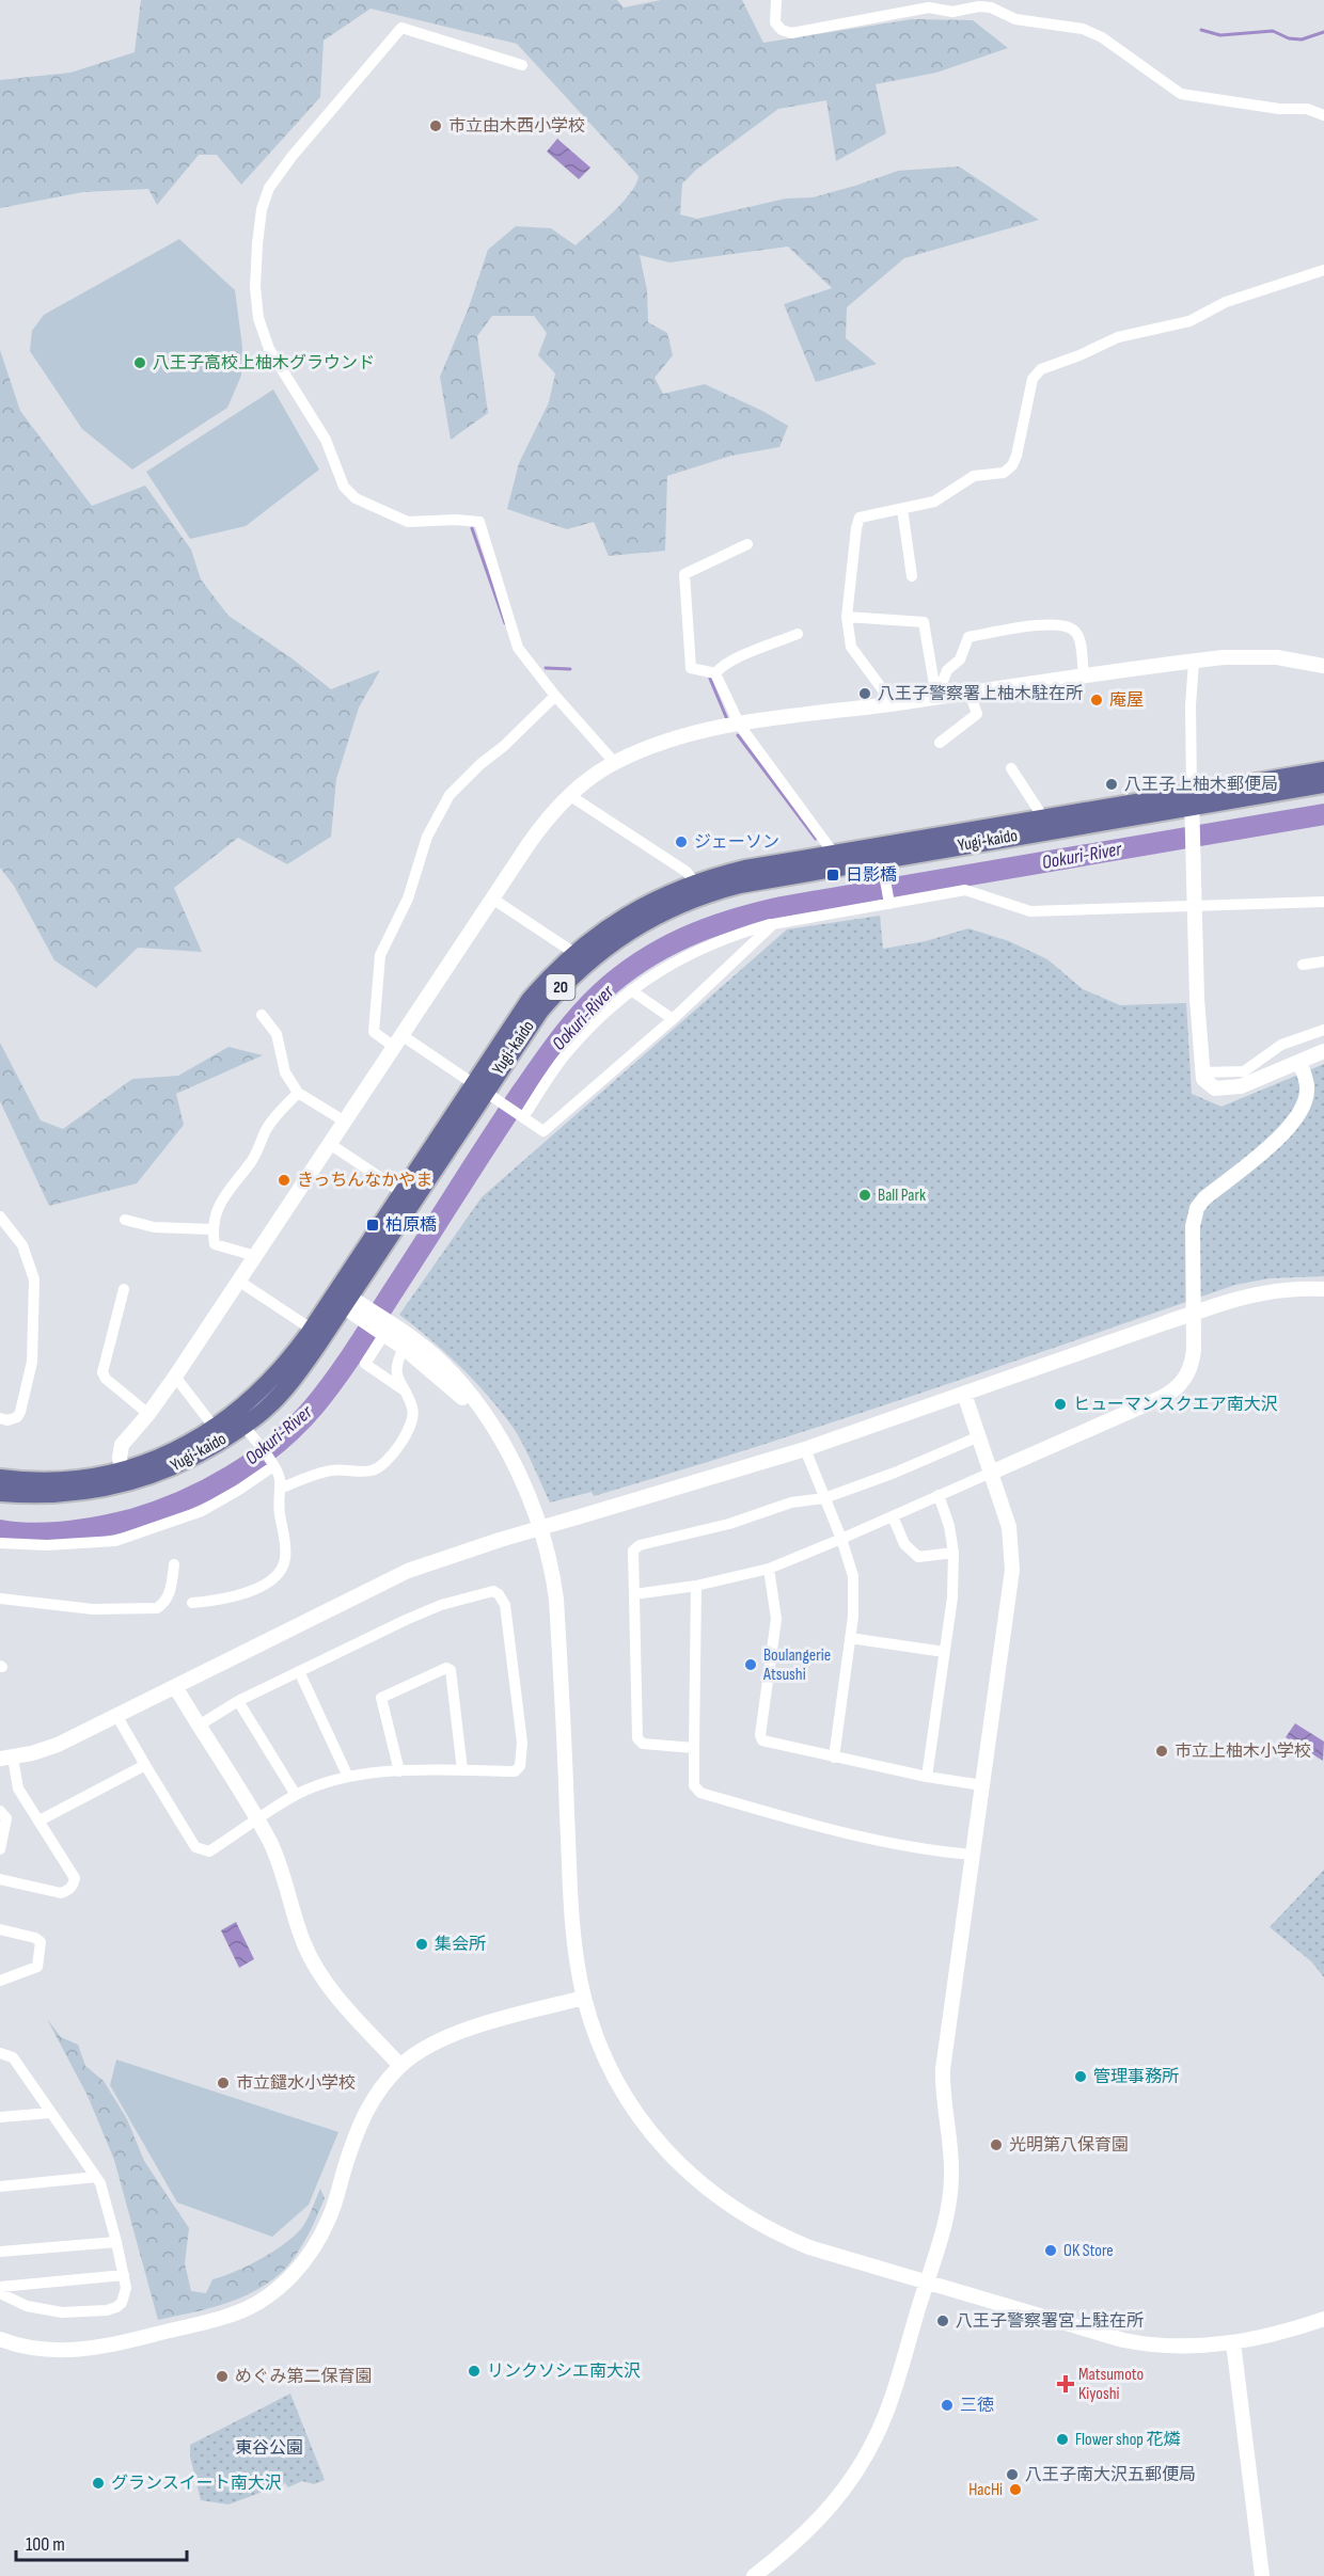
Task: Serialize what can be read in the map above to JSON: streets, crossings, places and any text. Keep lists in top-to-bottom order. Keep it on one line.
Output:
{"streets":{"main road":["Yugi-kaido","20"]},"water":["Ookuri-River"],"parks":["東谷公園"],"places":{"other":["市立由木西小学校","八王子高校上柚木グラウンド","八王子警察署上柚木駐在所","庵屋","八王子上柚木郵便局","ジェーソン","きっちんなかやま","Ball Park","ヒューマンスクエア南大沢","Boulangerie Atsushi","市立上柚木小学校","集会所","管理事務所","市立鑓水小学校","光明第八保育園","OK Store","八王子警察署宮上駐在所","リンクソシエ南大沢","めぐみ第二保育園","三徳","Flower shop 花燐","八王子南大沢五郵便局","グランスイート南大沢","HacHi"],"transit":["日影橋","柏原橋"],"health":["Matsumoto Kiyoshi"]},"scale_bar":"100 m"}
